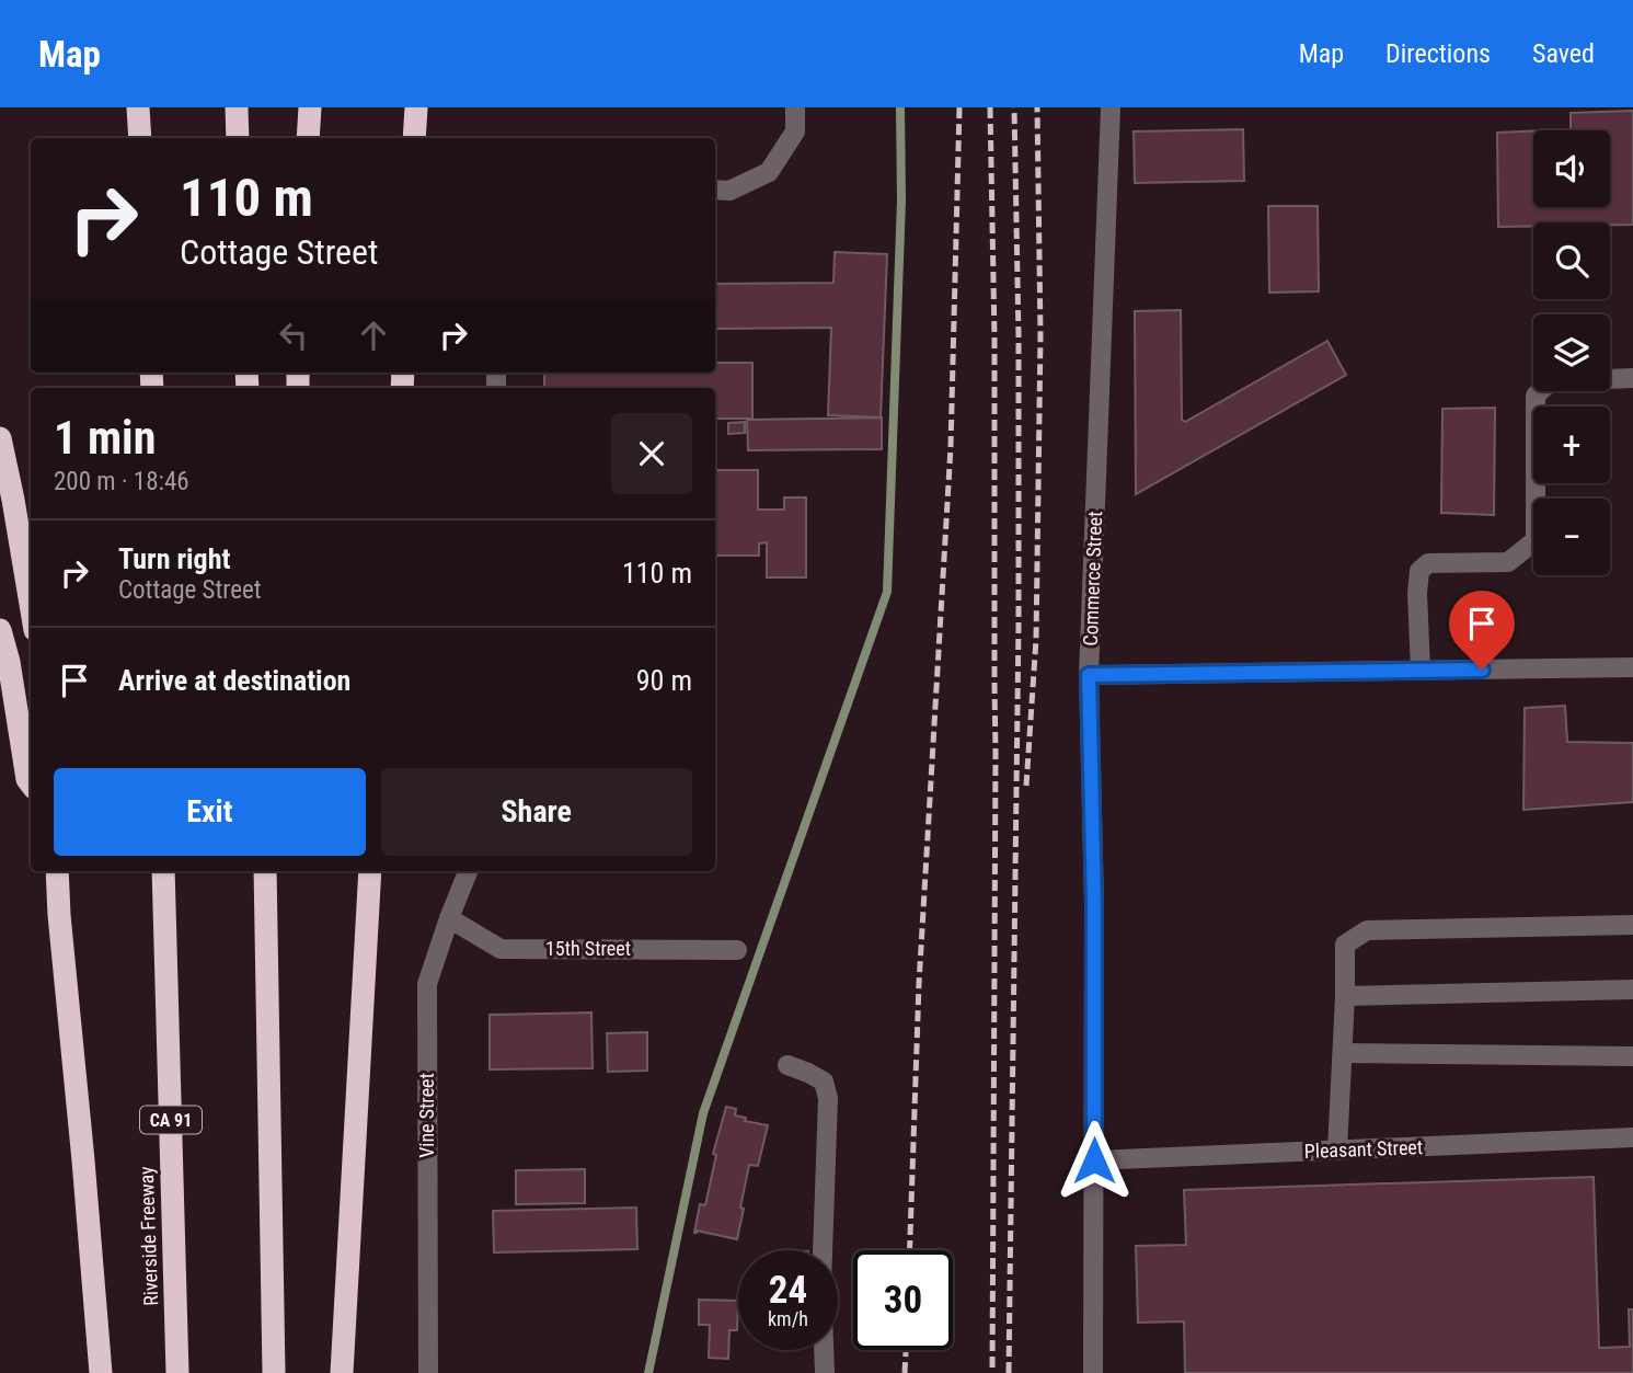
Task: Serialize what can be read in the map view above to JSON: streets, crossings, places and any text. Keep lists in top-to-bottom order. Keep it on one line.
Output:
{"streets":{"highway":["CA 91","Riverside Freeway"],"street":["Commerce Street","15th Street","Vine Street","Pleasant Street"]},"crossings":[["Commerce Street","Pleasant Street"],["15th Street","Vine Street"]],"page":{"header":"Map","nav":["Map","Directions","Saved"],"map_buttons":["+","−"],"turn":["110 m","Cottage Street"],"heading":["1 min","200 m · 18:46"],"list":[{"name":"Turn right","note":"Cottage Street","value":"110 m"},{"name":"Arrive at destination","value":"90 m"}],"buttons":["Exit","Share"],"speed":"24 km/h","limit":"30"}}
